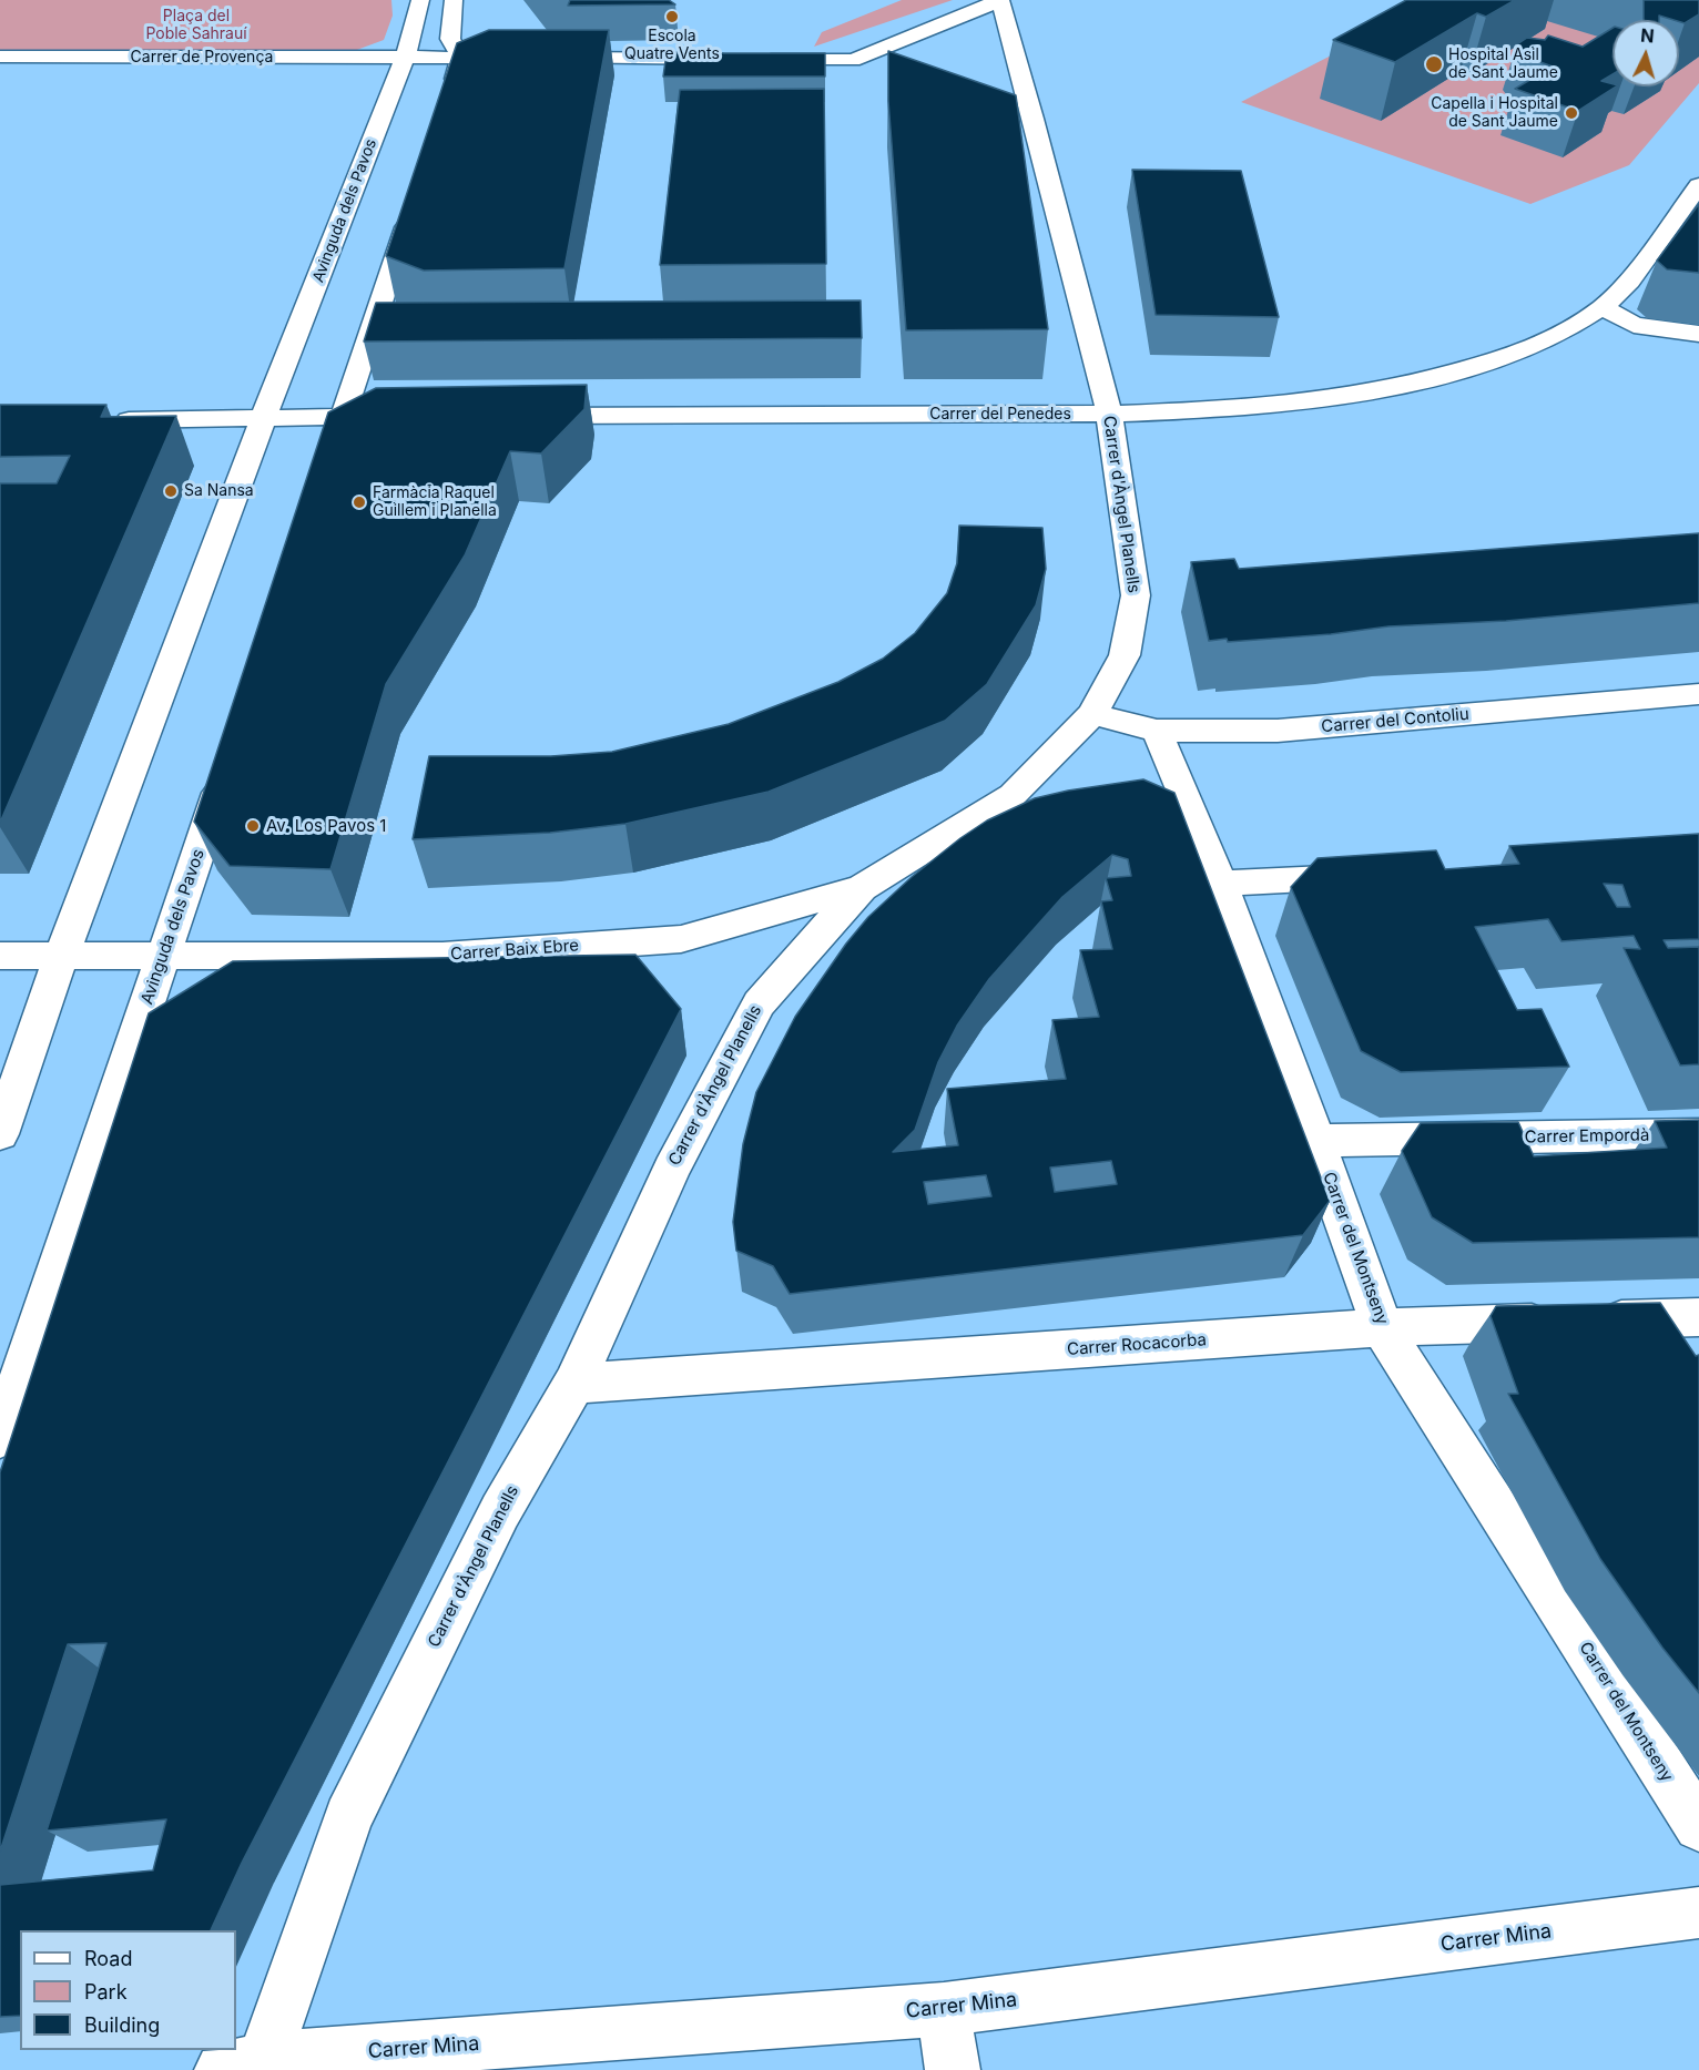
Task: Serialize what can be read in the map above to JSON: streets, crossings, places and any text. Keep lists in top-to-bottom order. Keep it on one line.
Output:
{"streets":{"street":["Carrer de Provença","Avinguda dels Pavos","Carrer del Penedes","Carrer d'Àngel Planells","Carrer del Contoliu","Carrer Baix Ebre","Carrer Empordà","Carrer del Montseny","Carrer Rocacorba","Carrer Mina"]},"crossings":[["Carrer de Provença","Avinguda dels Pavos"],["Avinguda dels Pavos","Carrer Baix Ebre"],["Carrer del Penedes","Carrer d'Àngel Planells"],["Carrer d'Àngel Planells","Carrer del Contoliu"],["Carrer d'Àngel Planells","Carrer Baix Ebre"],["Carrer d'Àngel Planells","Carrer Rocacorba"],["Carrer d'Àngel Planells","Carrer Mina"],["Carrer del Contoliu","Carrer del Montseny"],["Carrer Empordà","Carrer del Montseny"],["Carrer del Montseny","Carrer Rocacorba"]],"parks":["Plaça del Poble Sahrauí"],"places":["Escola Quatre Vents","Hospital Asil de Sant Jaume","Capella i Hospital de Sant Jaume","Sa Nansa","Farmàcia Raquel Guillem i Planella","Av. Los Pavos 1"],"legend":["Road","Park","Building"],"north":"top"}
